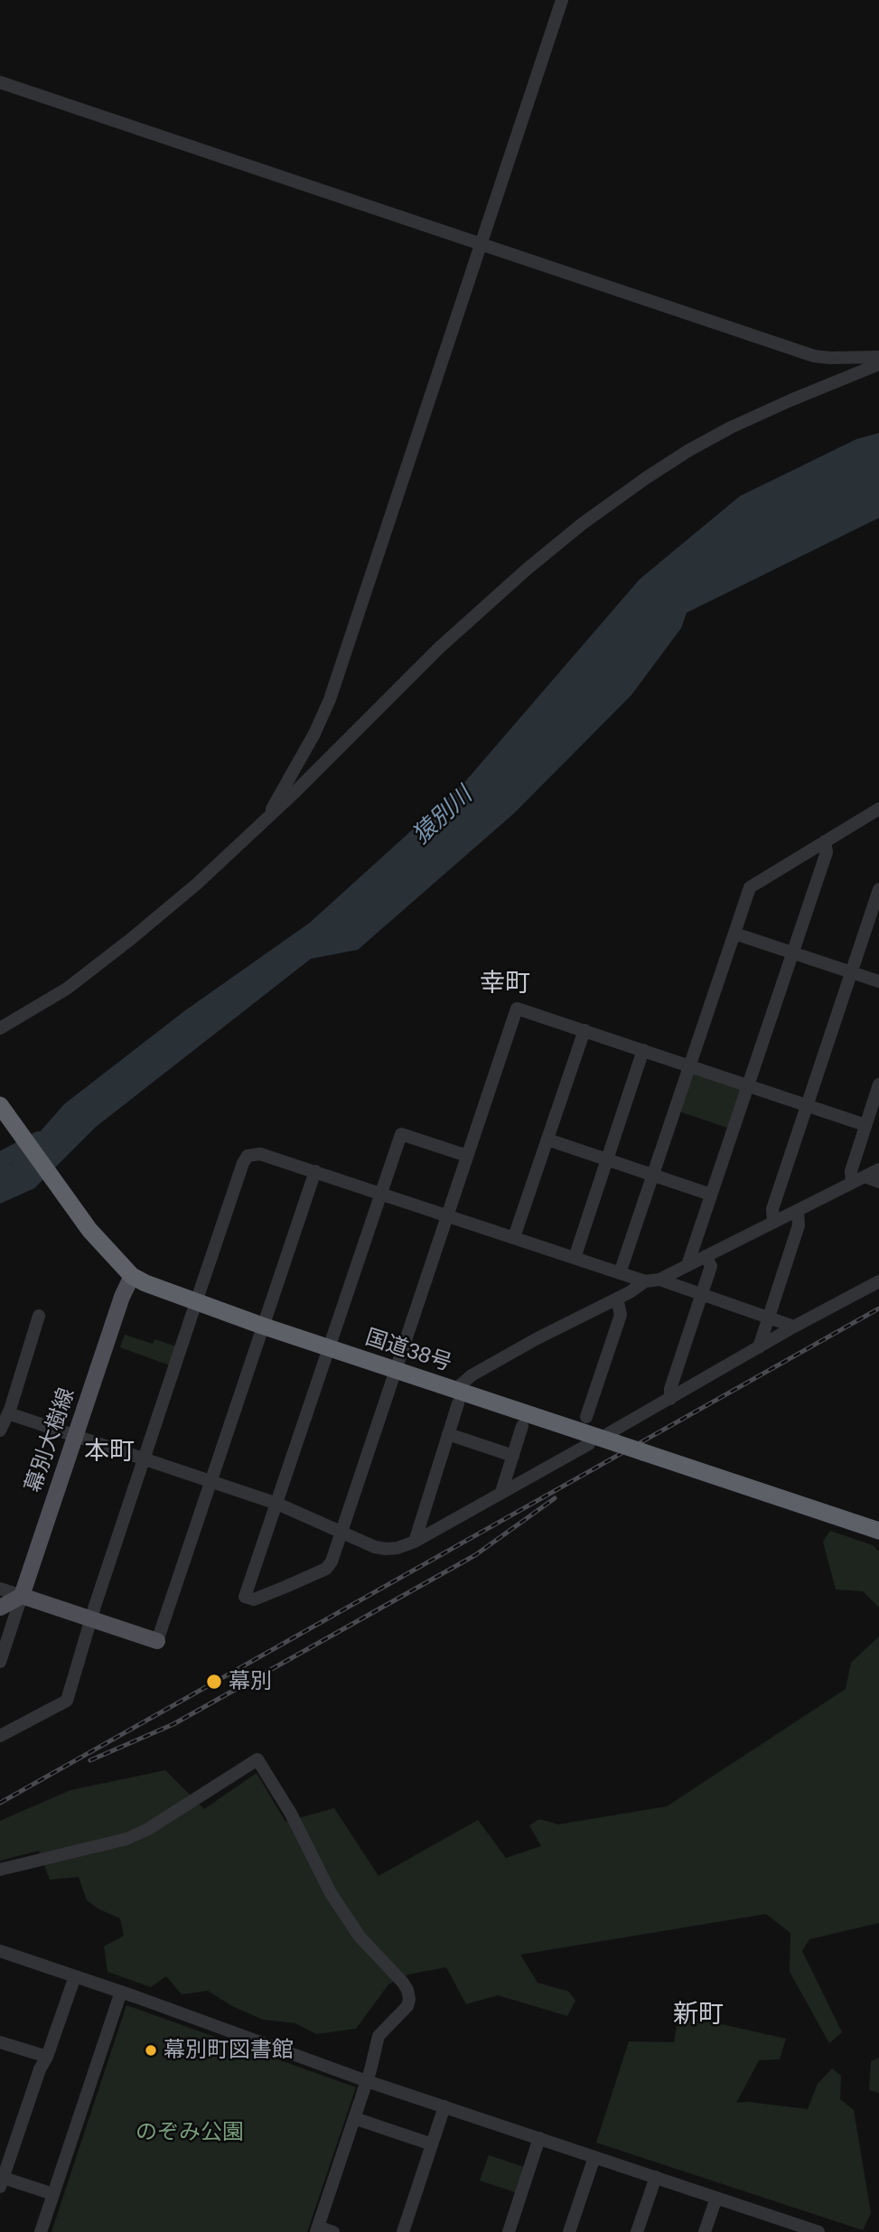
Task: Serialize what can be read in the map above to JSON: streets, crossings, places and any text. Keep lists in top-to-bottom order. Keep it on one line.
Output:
{"streets":{"highway":["国道38号"],"main road":["幕別大樹線"]},"crossings":[["国道38号","幕別大樹線"]],"districts":["幸町","本町","新町"],"water":["猿別川"],"parks":["のぞみ公園"],"places":["幕別","幕別町図書館"]}
